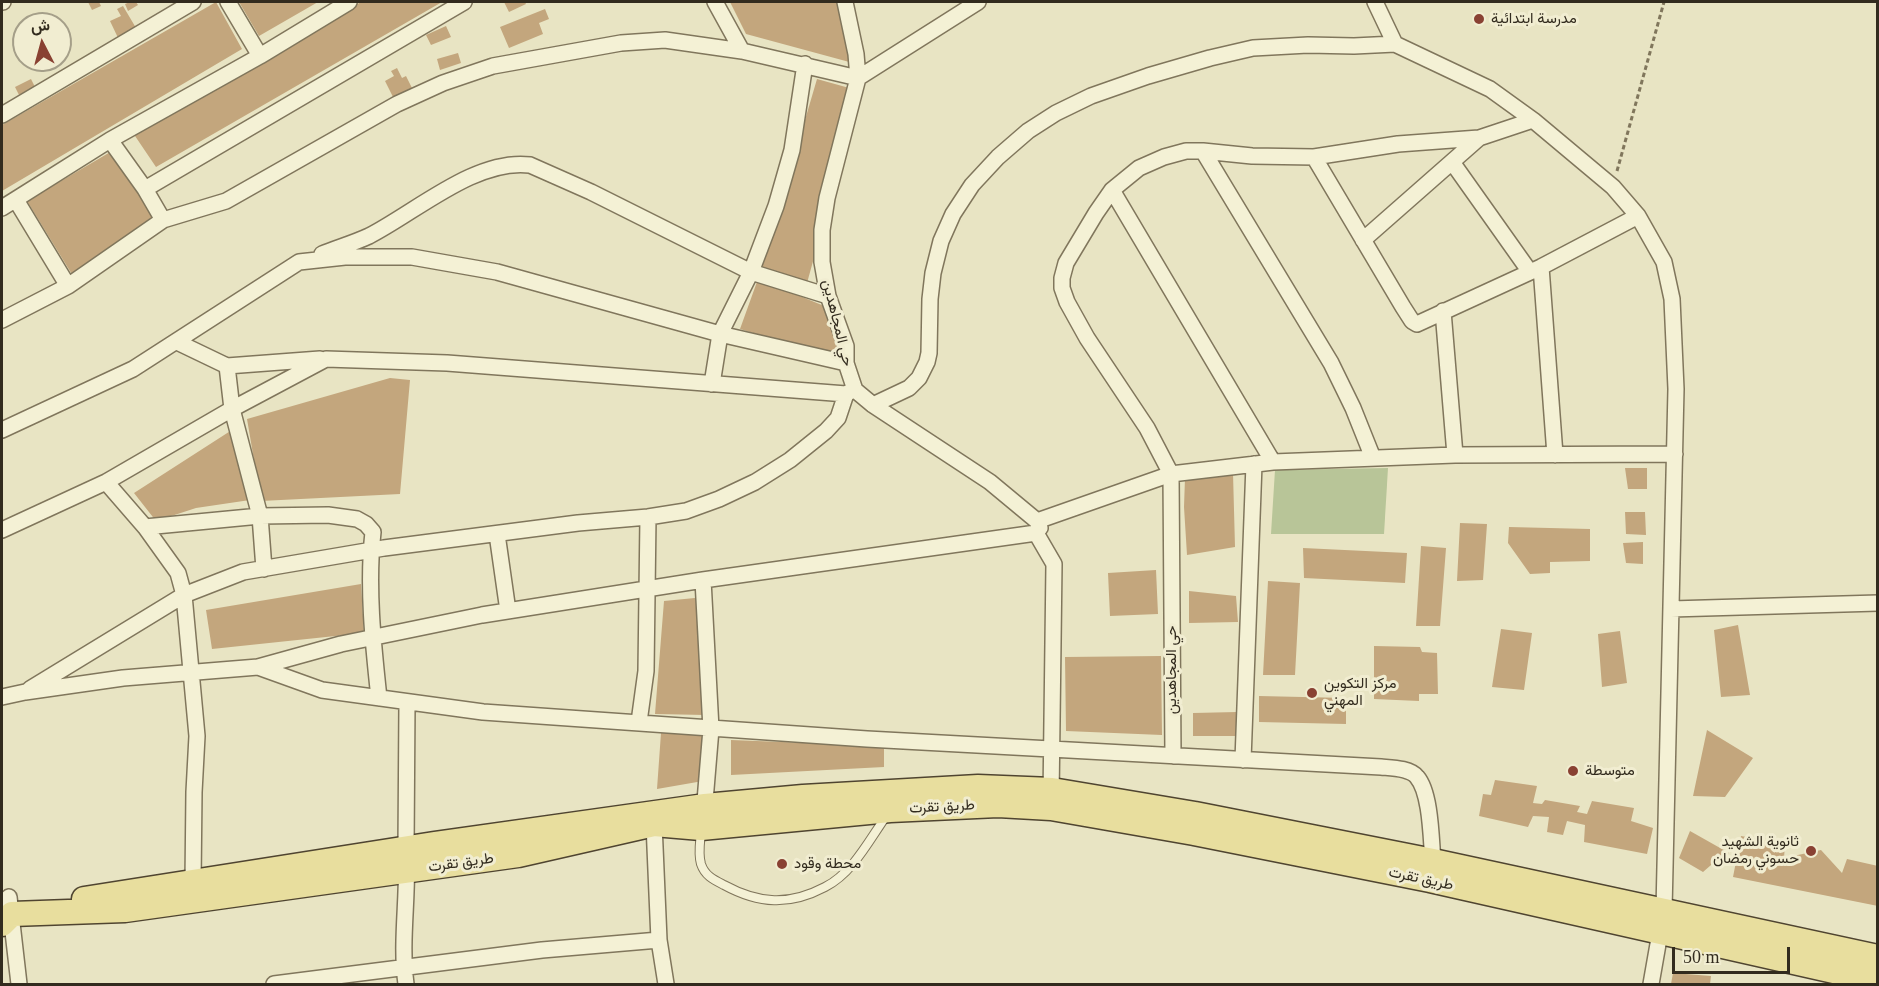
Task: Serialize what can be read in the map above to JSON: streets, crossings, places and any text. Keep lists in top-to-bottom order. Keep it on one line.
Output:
{"streets":{"main road":["طريق تقرت"],"street":["حي المجاهدين"]},"places":["مدرسة ابتدائية","مركز التكوين المهني","متوسطة","ثانوية الشهيد حسوني رمضان","محطة وقود"],"scale_bar":"50 m","north":"top"}
